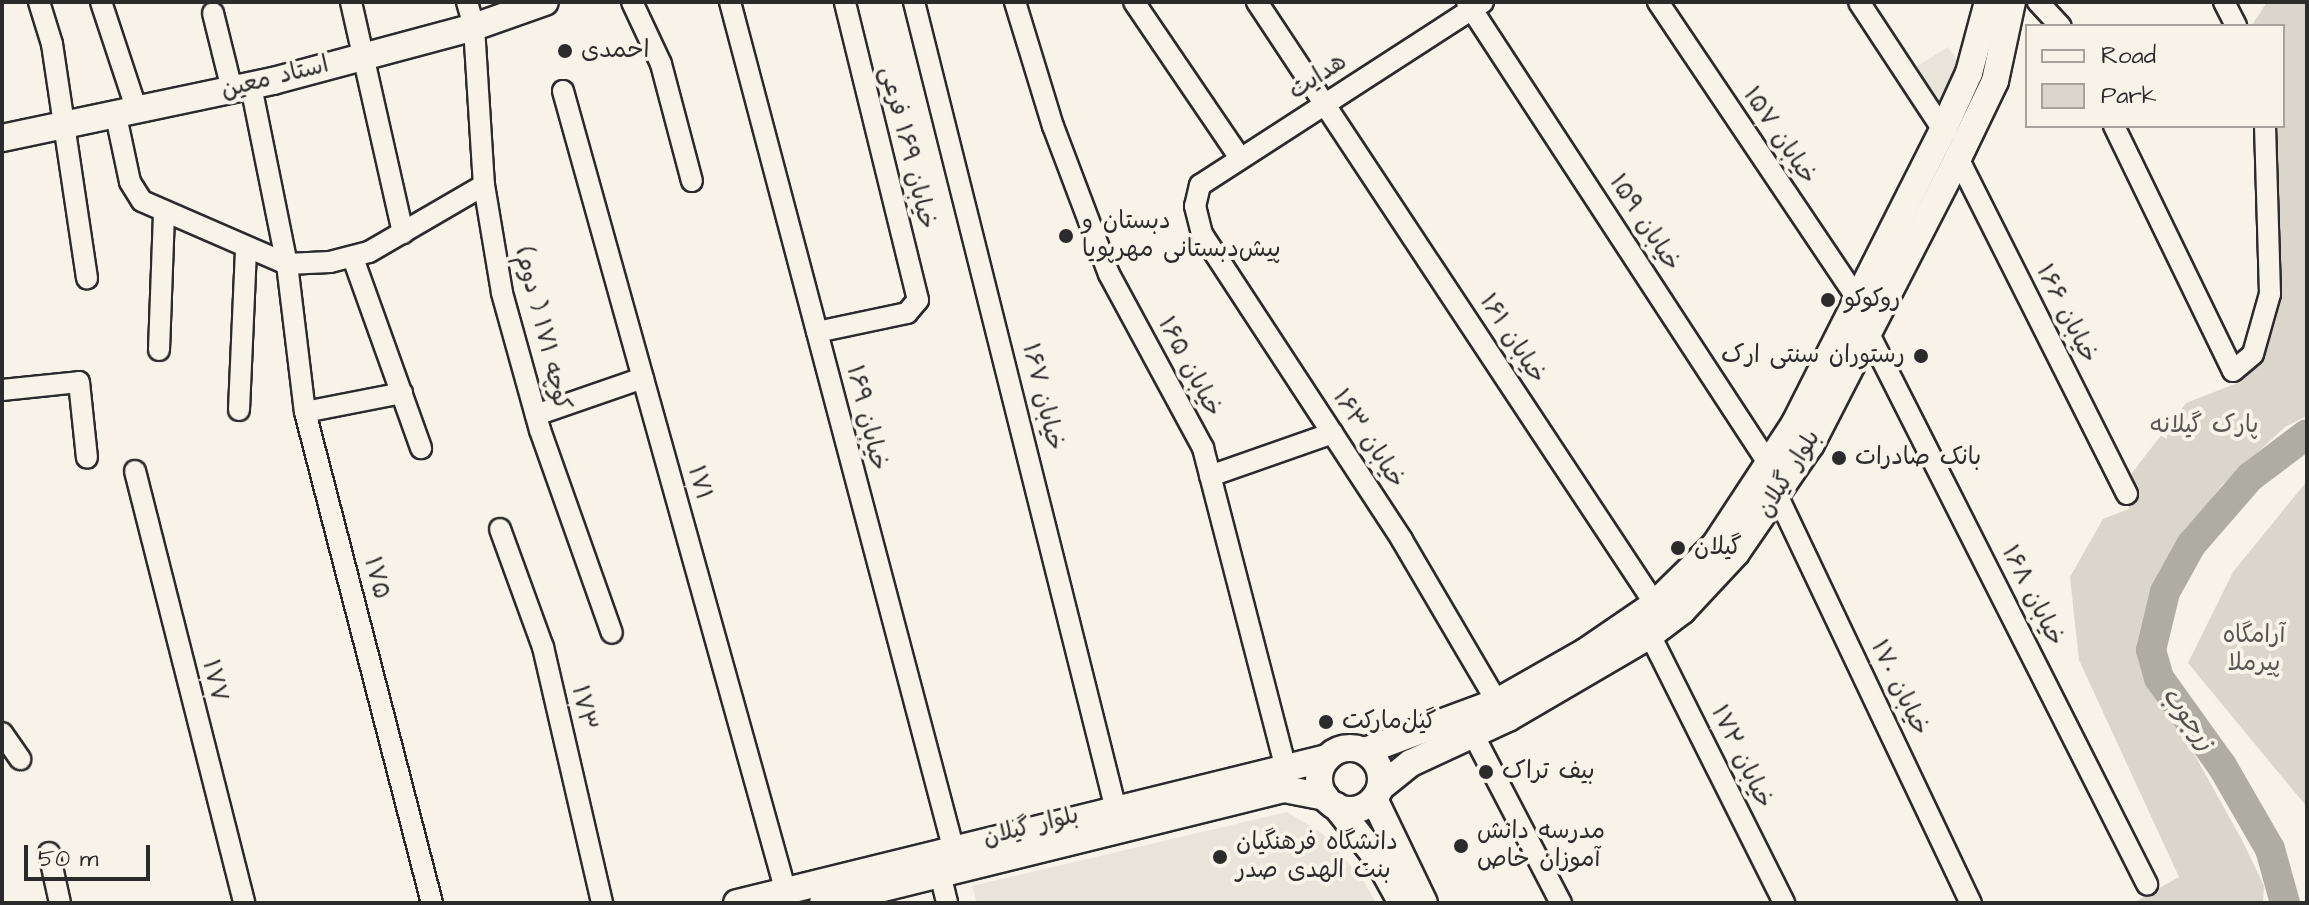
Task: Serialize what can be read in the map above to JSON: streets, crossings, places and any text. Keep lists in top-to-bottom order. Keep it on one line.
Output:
{"streets":{"main road":["استاد معین","بلوار گیلان"],"street":["هدایت","خیابان ۱۵۷","خیابان ۱۶۹ فرعی","خیابان ۱۵۹","خیابان ۱۶۶","کوچه ۱۷۱ ( دوم)","خیابان ۱۶۱","خیابان ۱۶۵","خیابان ۱۶۷","خیابان ۱۶۹","خیابان ۱۶۳","۱۷۱","۱۷۵","خیابان ۱۶۸","۱۷۷","خیابان ۱۷۰","۱۷۳","خیابان ۱۷۲"]},"crossings":[["هدایت","خیابان ۱۵۹"],["هدایت","خیابان ۱۶۱"],["هدایت","خیابان ۱۶۳"],["استاد معین","کوچه ۱۷۱ ( دوم)"],["استاد معین","۱۷۵"],["خیابان ۱۵۷","بلوار گیلان"],["خیابان ۱۶۹ فرعی","خیابان ۱۶۹"],["خیابان ۱۵۹","بلوار گیلان"],["خیابان ۱۶۶","بلوار گیلان"],["خیابان ۱۶۱","بلوار گیلان"],["خیابان ۱۶۵","بلوار گیلان"],["خیابان ۱۶۷","بلوار گیلان"],["خیابان ۱۶۹","بلوار گیلان"],["خیابان ۱۶۳","بلوار گیلان"],["بلوار گیلان","۱۷۱"],["بلوار گیلان","خیابان ۱۶۸"],["بلوار گیلان","خیابان ۱۷۰"],["بلوار گیلان","خیابان ۱۷۲"]],"water":["زرجوب"],"parks":["پارک گیلانه","آرامگاه پیرملا"],"places":["احمدی","دبستان و پیش‌دبستانی مهرپویا","روکوکو","رستوران سنتی ارک","بانک صادرات","گیلان","گیل‌مارکت","بیف تراک","مدرسه دانش آموزان خاص","دانشگاه فرهنگیان بنت الهدی صدر"],"legend":["Road","Park"],"scale_bar":"50 m"}
